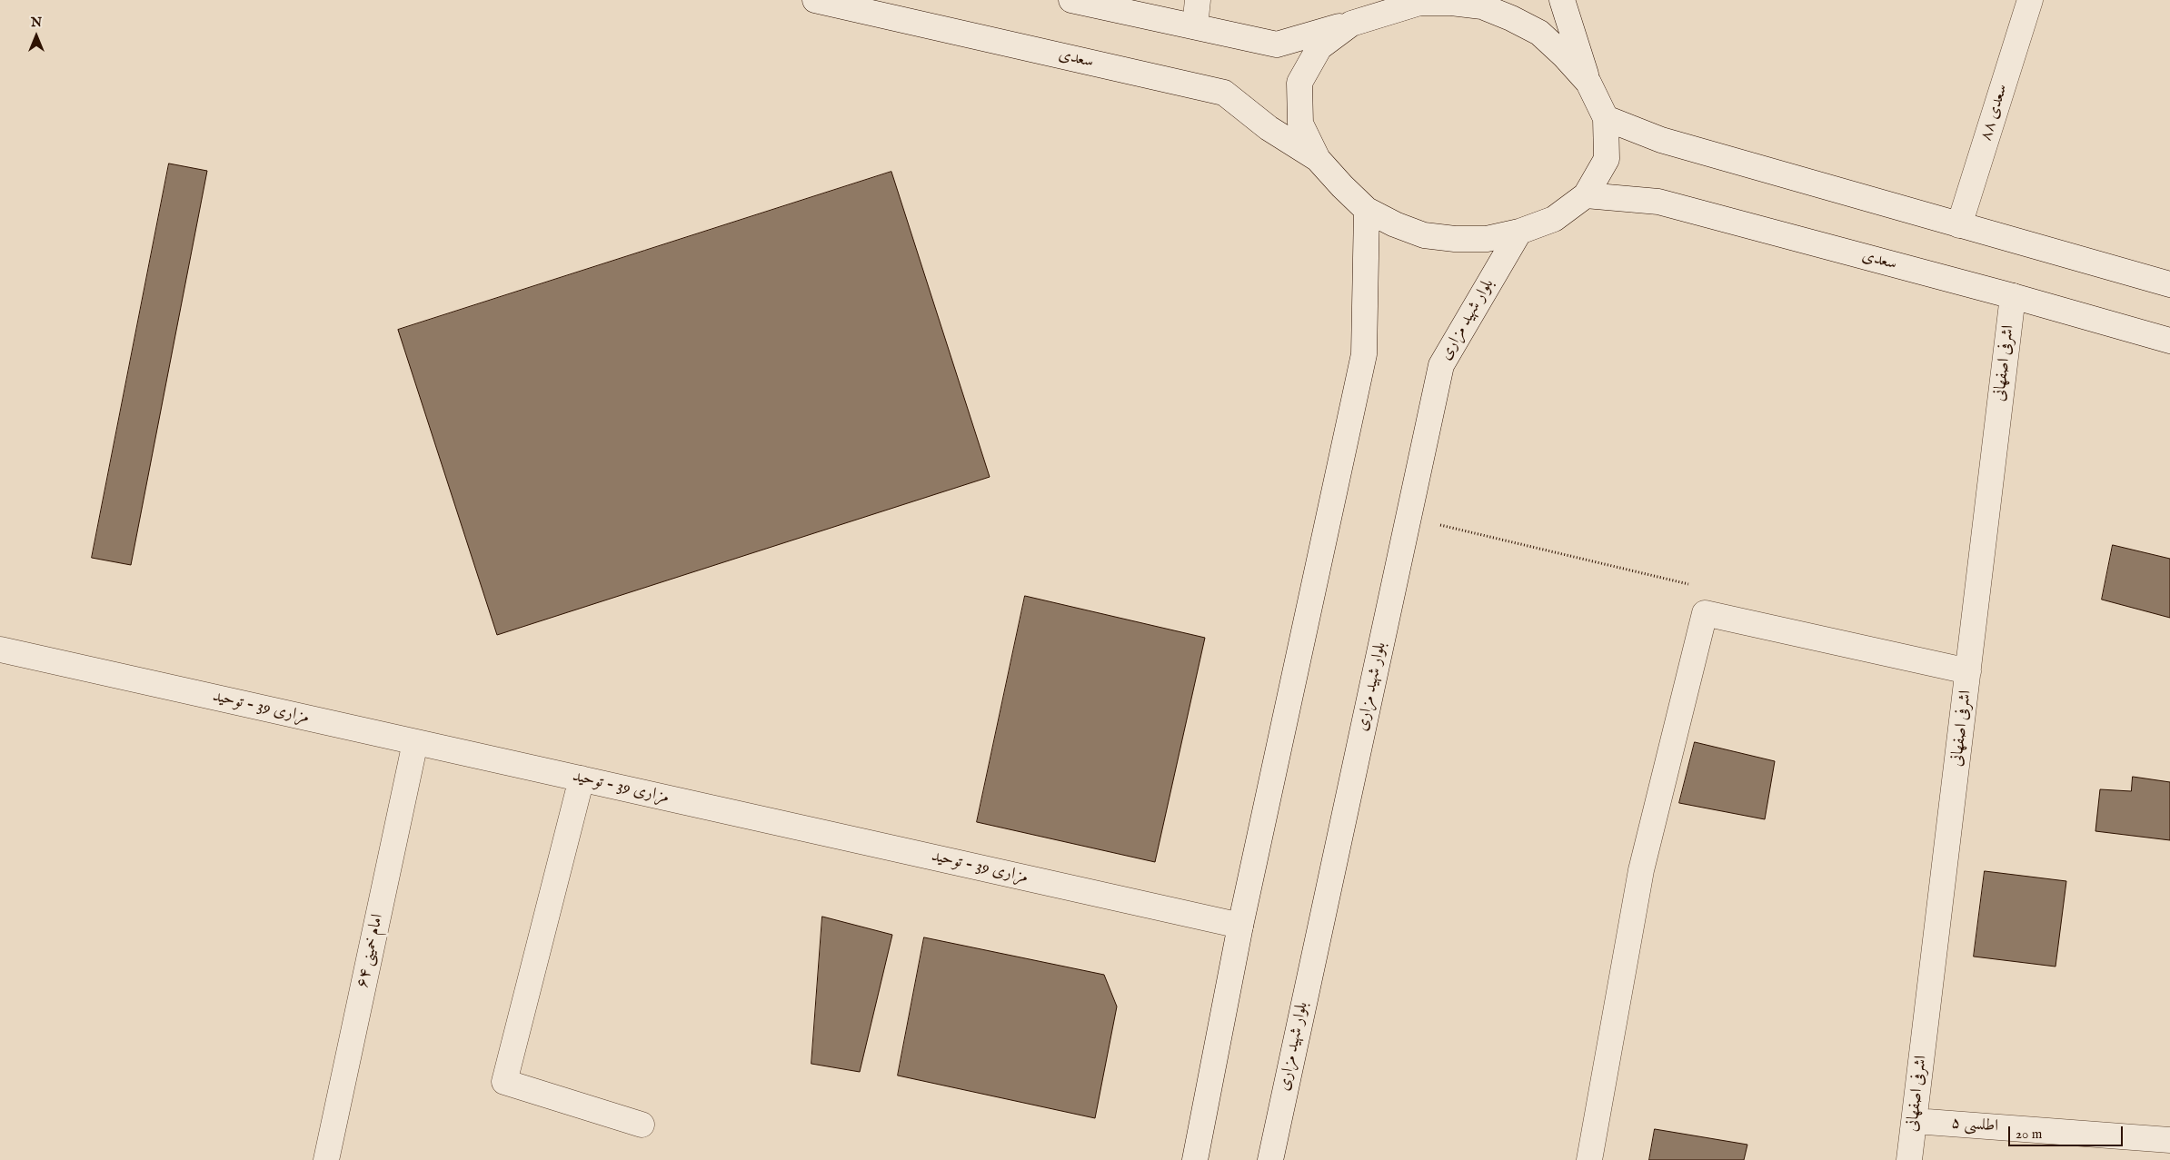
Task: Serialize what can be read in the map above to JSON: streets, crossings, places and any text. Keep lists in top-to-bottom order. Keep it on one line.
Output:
{"streets":{"main road":["سعدی","سعدی ۸۸","بلوار شهید مزاری","اشرفی اصفهانی","مزاری 39 - توحید","امام خمینی ۶۴","اطلسی ۵"]},"crossings":[["سعدی","اشرفی اصفهانی"],["اشرفی اصفهانی","اطلسی ۵"],["مزاری 39 - توحید","امام خمینی ۶۴"]],"scale_bar":"20 m","north":"top"}
